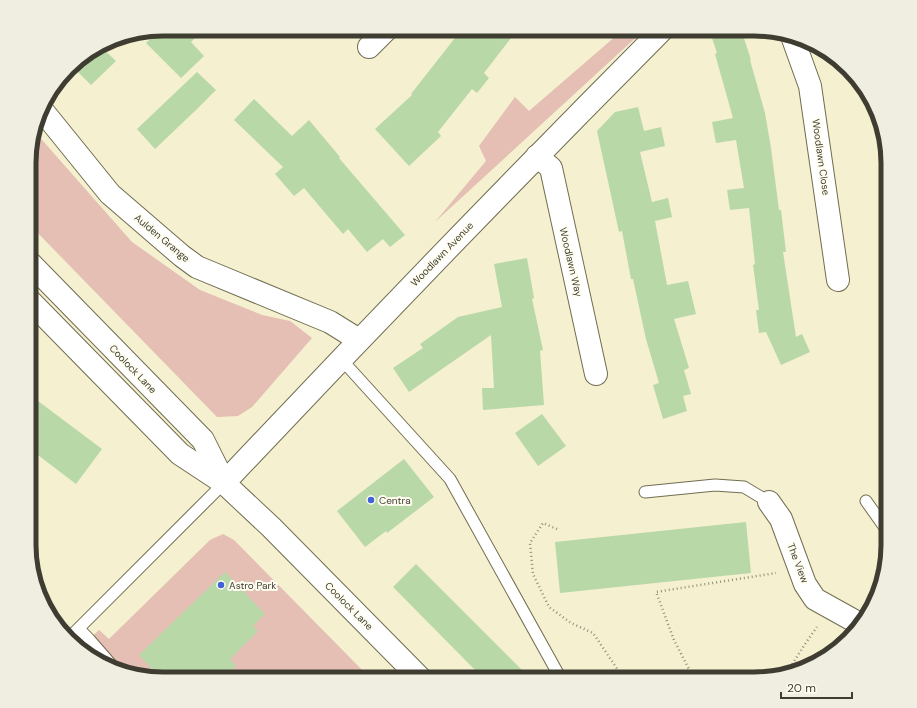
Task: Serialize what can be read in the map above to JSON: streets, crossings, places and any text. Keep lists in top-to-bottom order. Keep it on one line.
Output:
{"streets":{"street":["Woodlawn Close","Aulden Grange","Woodlawn Avenue","Woodlawn Way","Coolock Lane","The View"]},"crossings":[["Aulden Grange","Woodlawn Avenue"],["Woodlawn Avenue","Woodlawn Way"],["Woodlawn Avenue","Coolock Lane"]],"places":["Centra","Astro Park"],"scale_bar":"20 m"}
